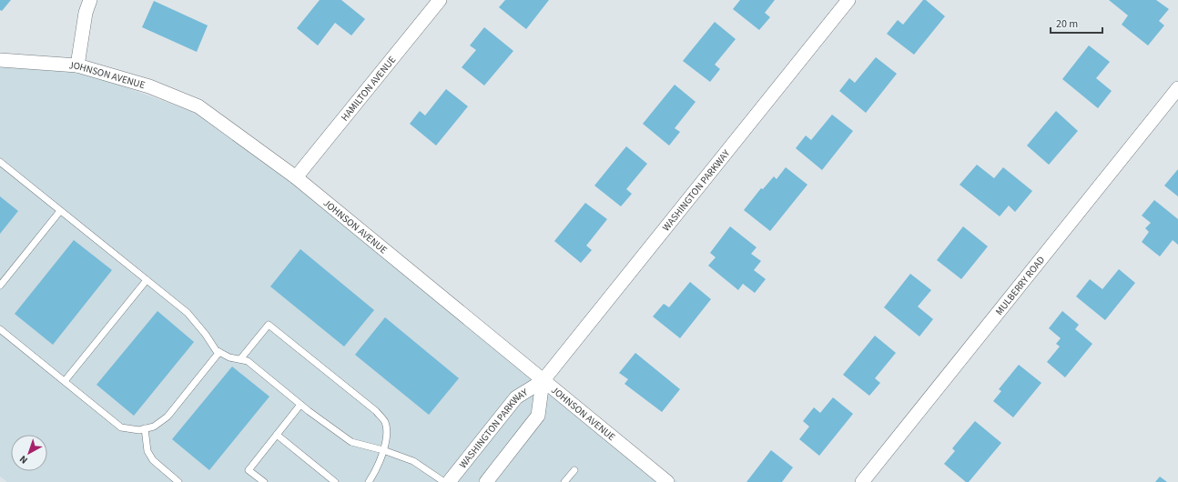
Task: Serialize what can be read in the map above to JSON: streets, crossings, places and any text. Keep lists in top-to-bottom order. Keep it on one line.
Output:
{"streets":{"street":["JOHNSON AVENUE","HAMILTON AVENUE","WASHINGTON PARKWAY","MULBERRY ROAD"]},"crossings":[["JOHNSON AVENUE","HAMILTON AVENUE"],["JOHNSON AVENUE","WASHINGTON PARKWAY"]],"scale_bar":"20 m","north":"bottom left"}
